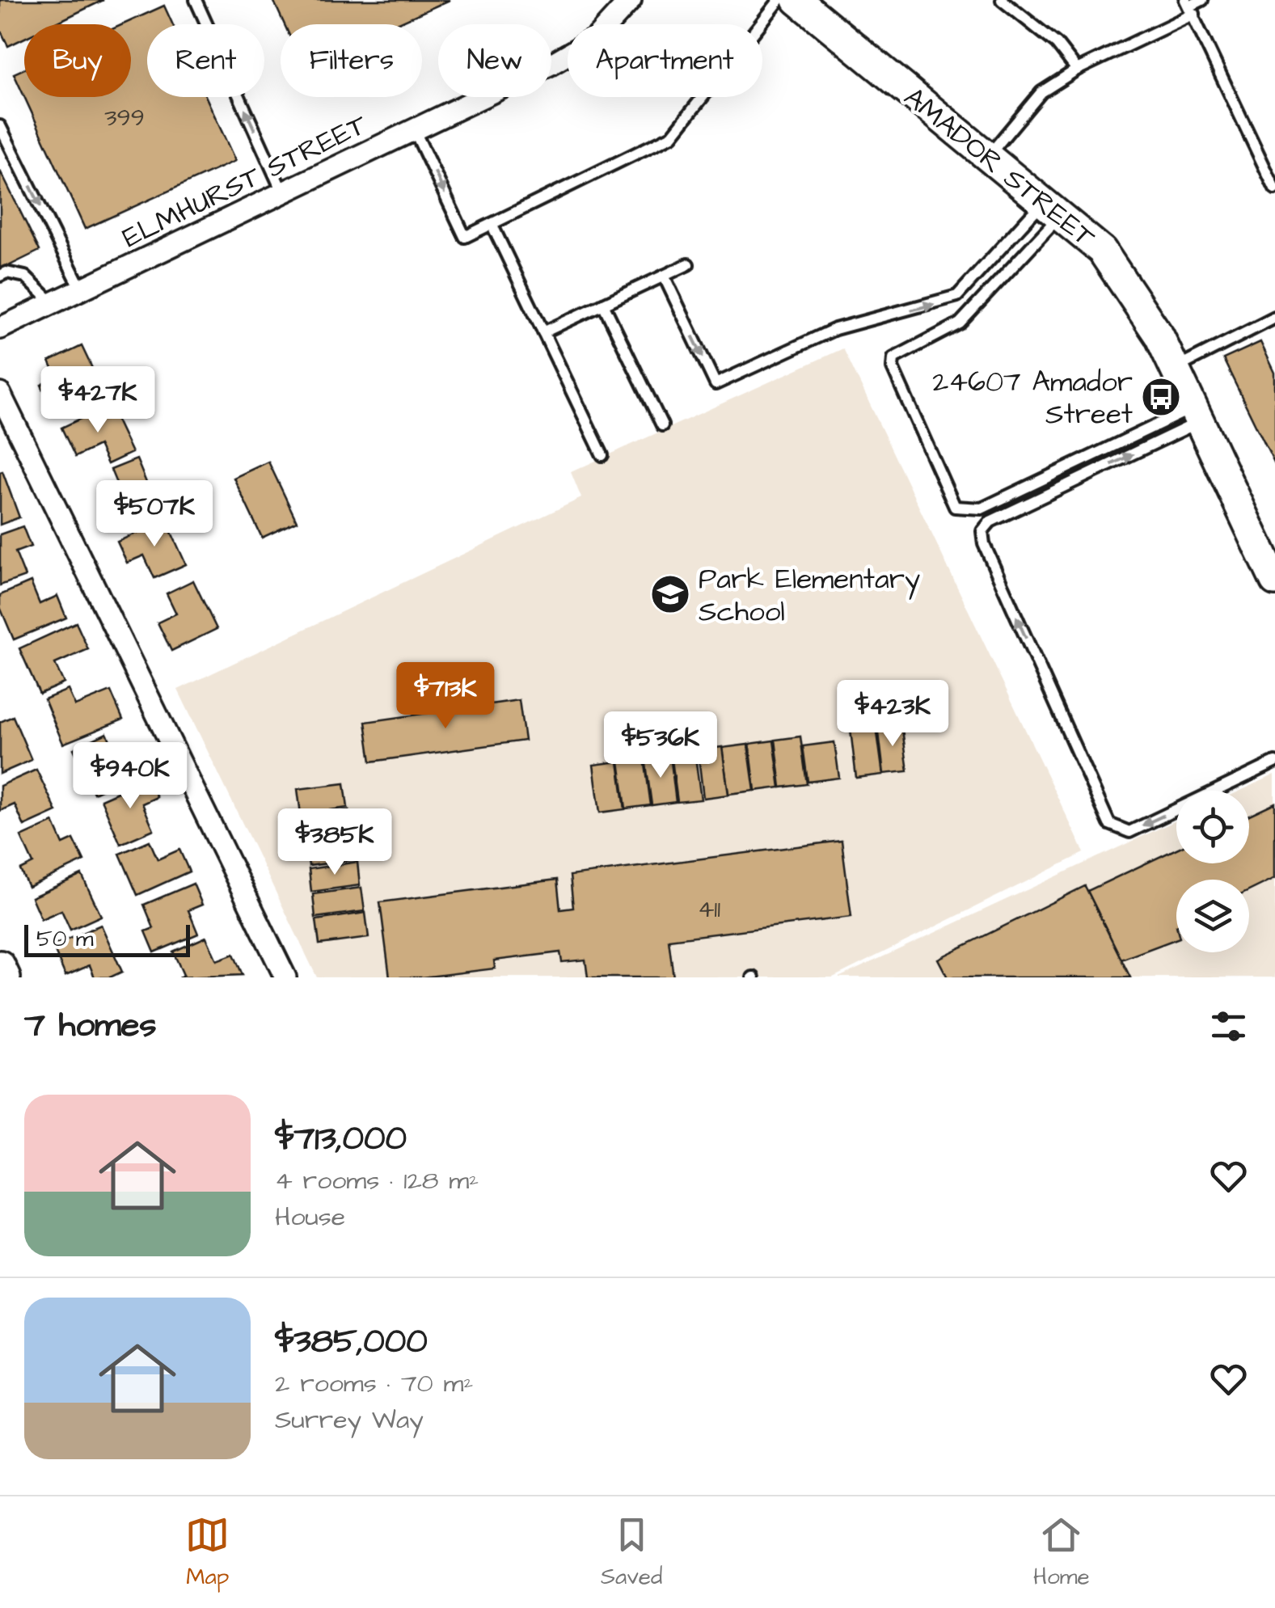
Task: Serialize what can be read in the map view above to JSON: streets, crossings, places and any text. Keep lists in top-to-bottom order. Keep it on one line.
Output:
{"streets":{"street":["AMADOR STREET","ELMHURST STREET"]},"places":{"bus stop":["24607 Amador Street"],"school or university":["Park Elementary School"]},"house_numbers":["399","411"],"scale_bar":"50 m","page":{"chip":["Buy","Rent","Filters","New","Apartment"],"price":["$427K","$507K","$713K","$423K","$536K","$940K","$385K"],"scale":"50 m","heading":"7 homes","list":[{"name":"$713,000","note":"4 rooms · 128 m² · House"},{"name":"$385,000","note":"2 rooms · 70 m² · Surrey Way"}],"tabs":["Map","Saved","Home"]}}
